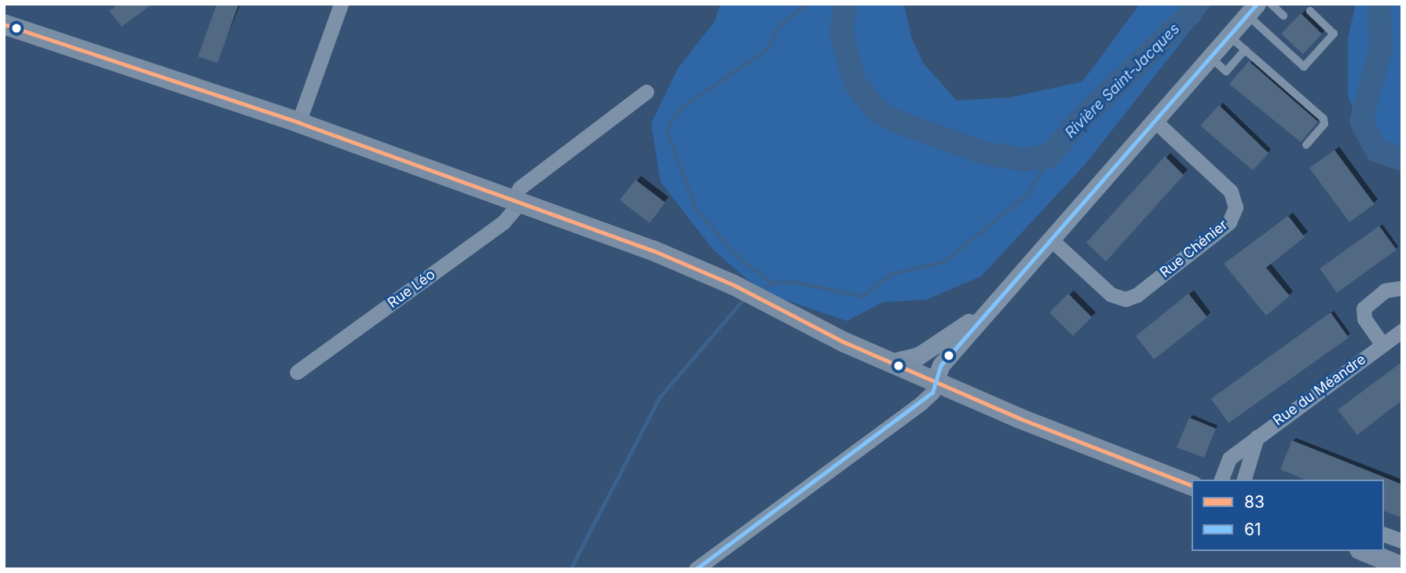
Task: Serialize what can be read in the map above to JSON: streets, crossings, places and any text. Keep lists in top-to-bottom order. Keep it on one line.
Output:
{"streets":{"street":["Rue Chénier","Rue Léo","Rue du Méandre"]},"water":["Rivière Saint-Jacques"],"lines":["transit line 61","transit line 83"],"legend":["83","61"]}
